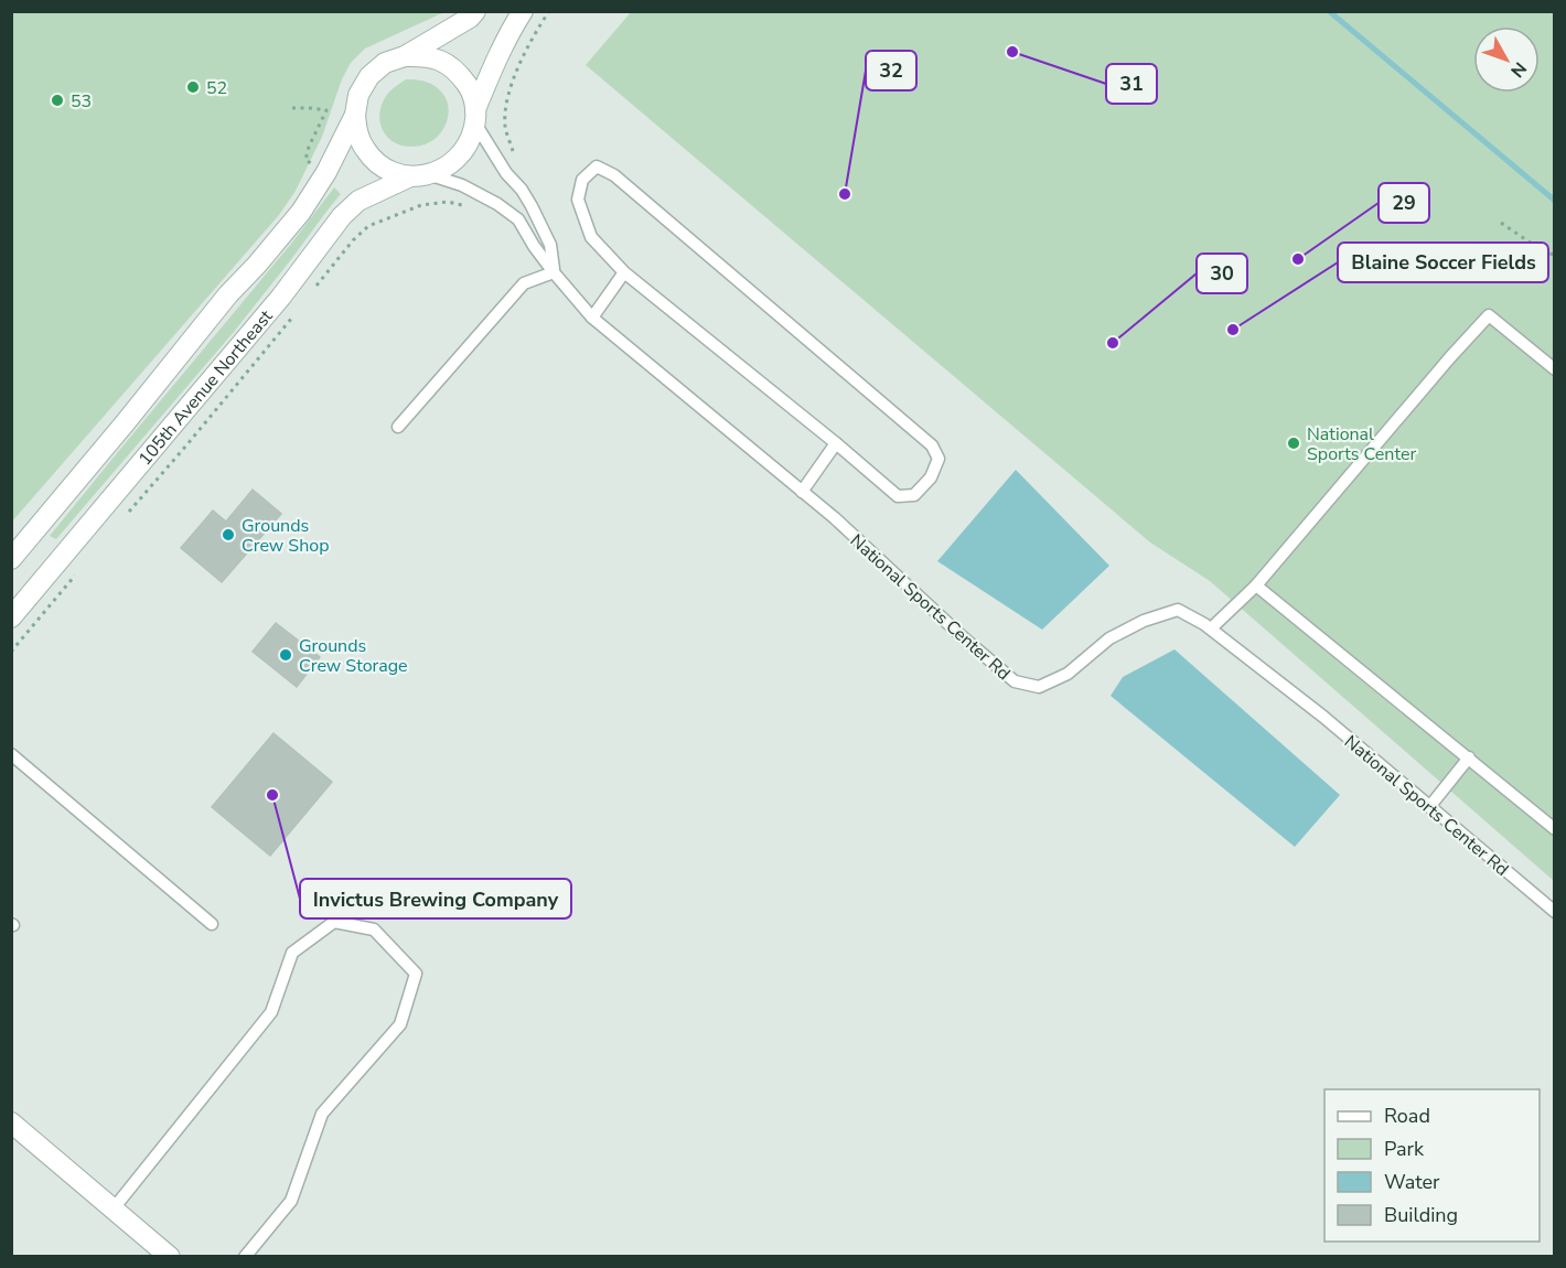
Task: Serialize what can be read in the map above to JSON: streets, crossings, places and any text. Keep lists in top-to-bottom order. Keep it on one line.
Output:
{"streets":{"street":["105th Avenue Northeast"],"lane":["National Sports Center Rd"]},"crossings":[["105th Avenue Northeast","National Sports Center Rd"]],"places":["31","52","53","32","29","Blaine Soccer Fields","30","National Sports Center","Grounds Crew Shop","Grounds Crew Storage","Invictus Brewing Company"],"legend":["Road","Park","Water","Building"],"north":"bottom right"}
